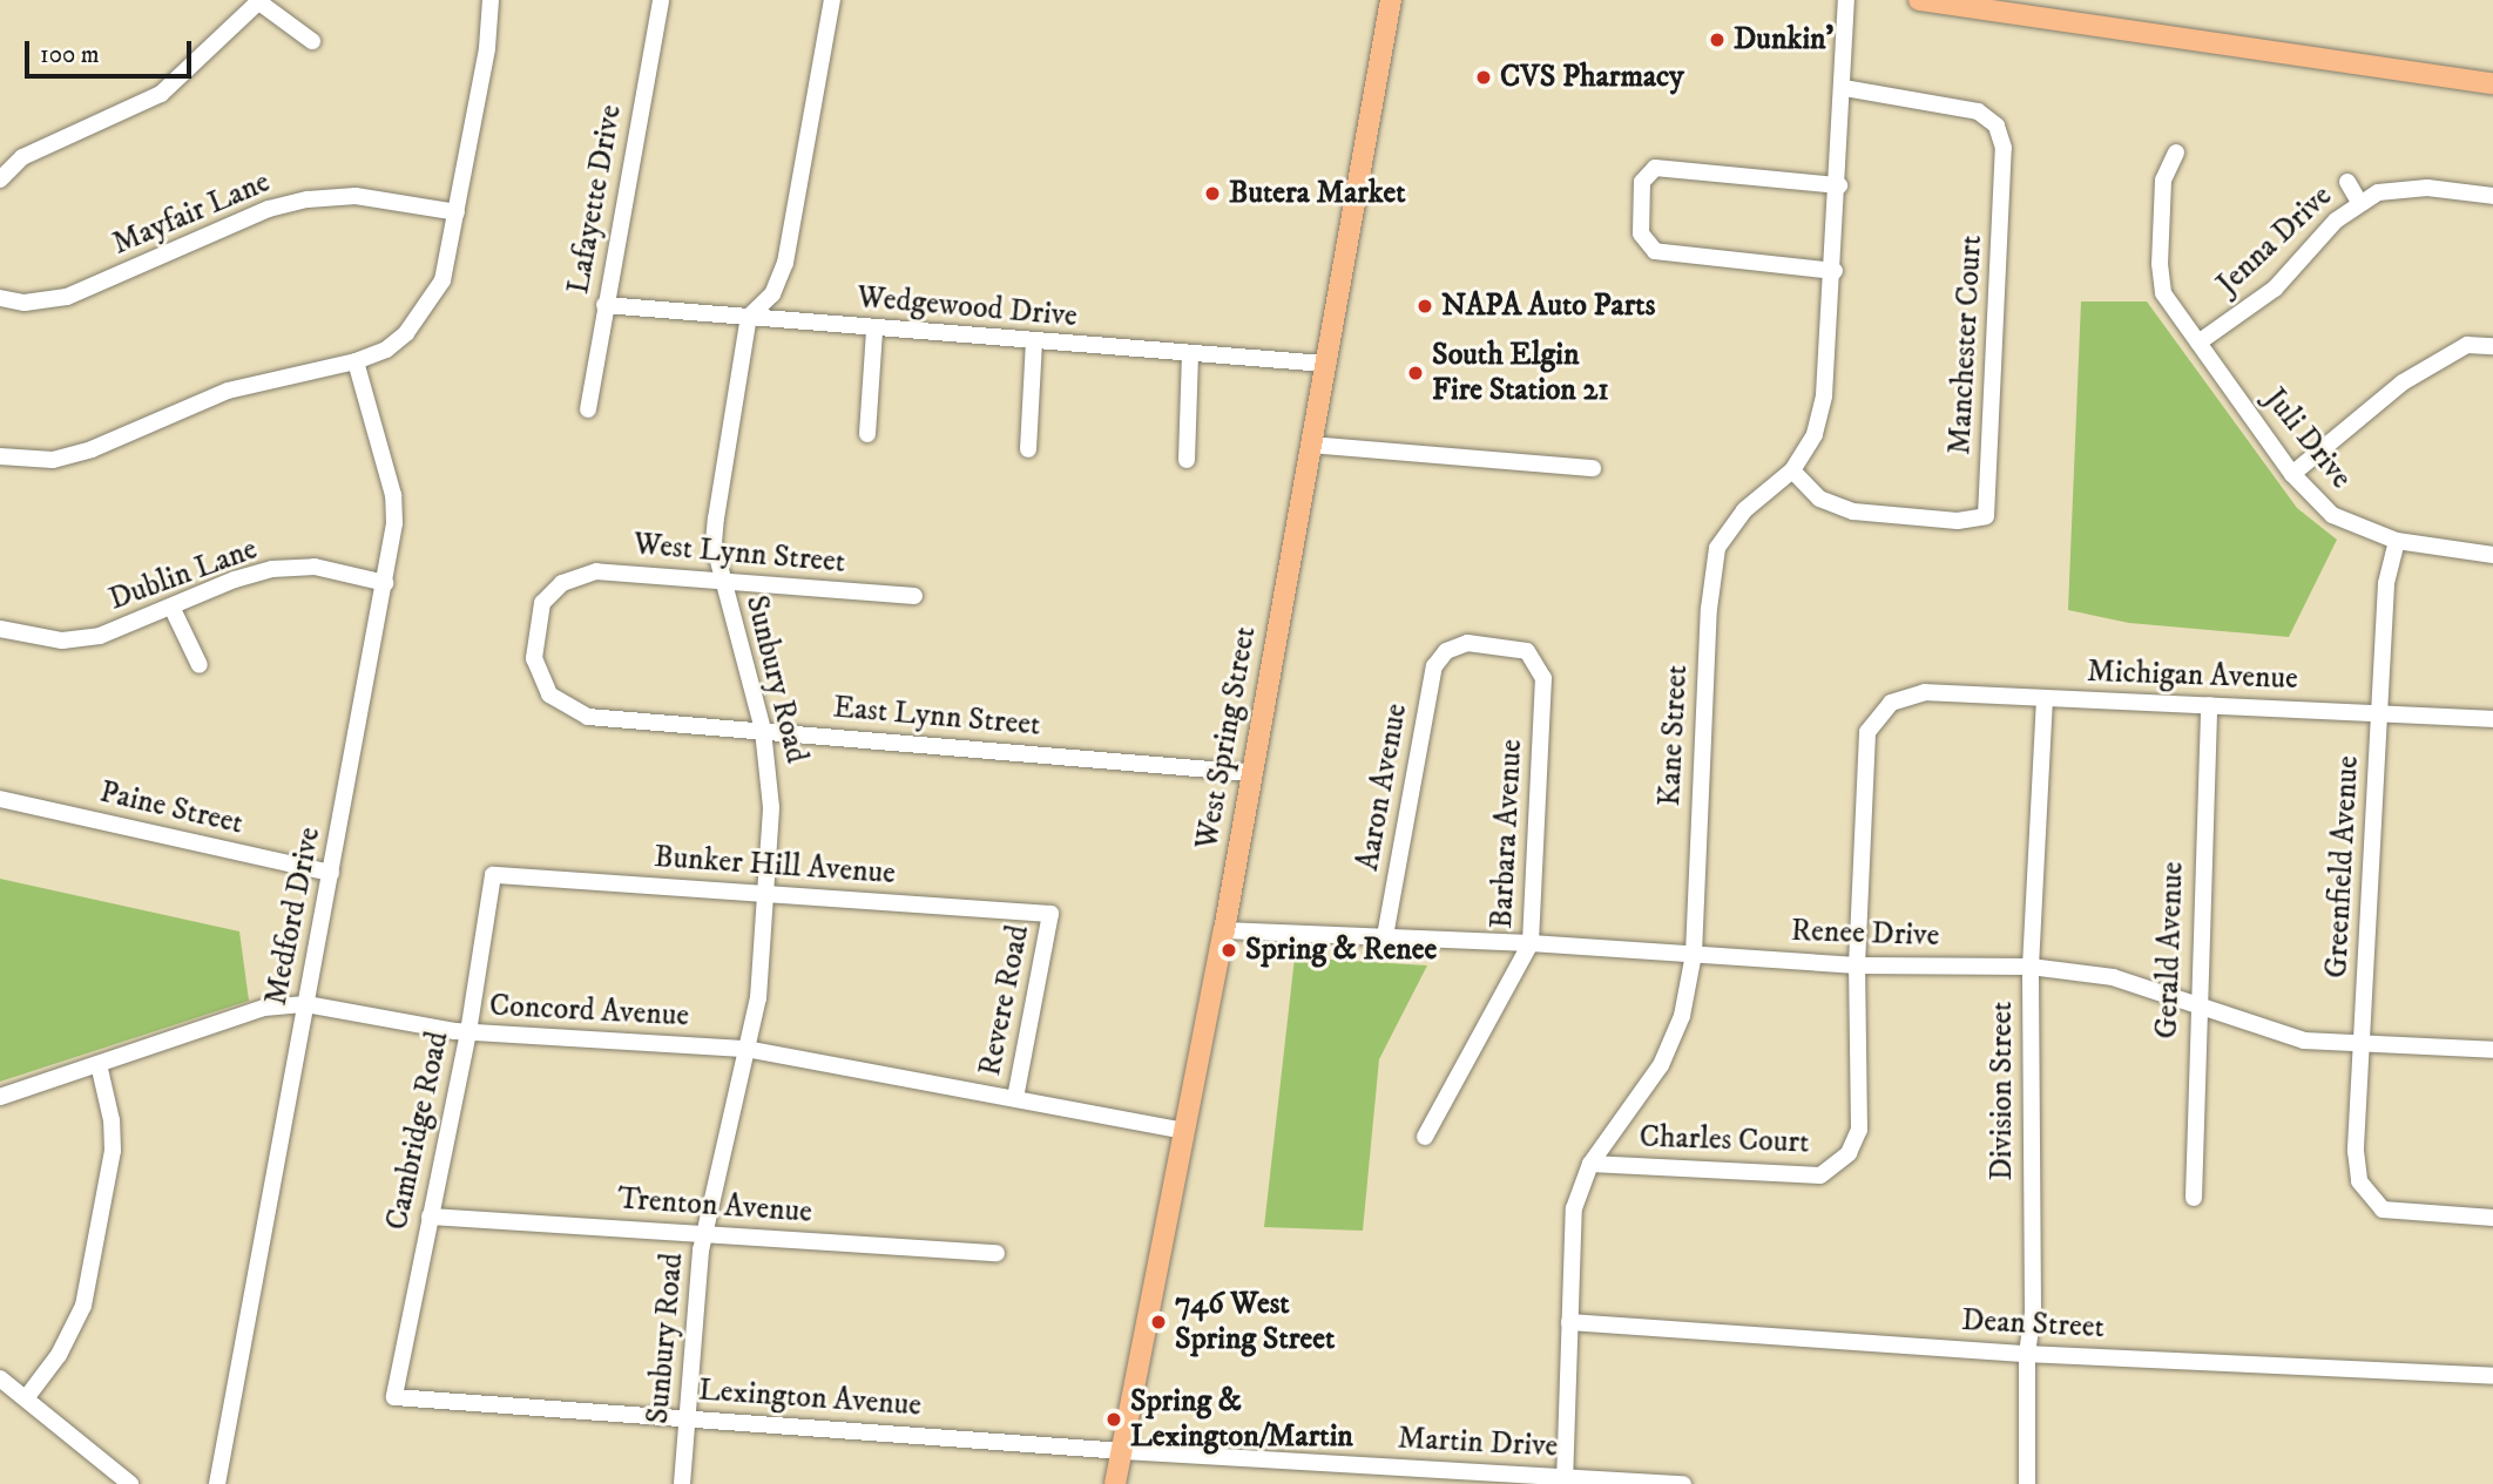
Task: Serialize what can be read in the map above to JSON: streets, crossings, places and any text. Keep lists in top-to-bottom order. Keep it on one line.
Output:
{"streets":{"main road":["West Spring Street"],"street":["Lafayette Drive","Mayfair Lane","Jenna Drive","Wedgewood Drive","Manchester Court","Juli Drive","West Lynn Street","Dublin Lane","Michigan Avenue","Sunbury Road","East Lynn Street","Kane Street","Aaron Avenue","Paine Street","Barbara Avenue","Bunker Hill Avenue","Greenfield Avenue","Medford Drive","Renee Drive","Gerald Avenue","Revere Road","Concord Avenue","Division Street","Cambridge Road","Charles Court","Trenton Avenue","Dean Street","Lexington Avenue","Martin Drive"]},"crossings":[["Lafayette Drive","Wedgewood Drive"],["Jenna Drive","Juli Drive"],["Wedgewood Drive","Sunbury Road"],["Wedgewood Drive","West Spring Street"],["Manchester Court","Kane Street"],["Juli Drive","Greenfield Avenue"],["West Lynn Street","Sunbury Road"],["West Lynn Street","East Lynn Street"],["Dublin Lane","Medford Drive"],["Michigan Avenue","Greenfield Avenue"],["Michigan Avenue","Renee Drive"],["Michigan Avenue","Gerald Avenue"],["Michigan Avenue","Division Street"],["Michigan Avenue","Charles Court"],["Sunbury Road","East Lynn Street"],["Sunbury Road","Bunker Hill Avenue"],["Sunbury Road","Concord Avenue"],["Sunbury Road","Trenton Avenue"],["Sunbury Road","Lexington Avenue"],["East Lynn Street","West Spring Street"],["Kane Street","Renee Drive"],["Kane Street","Charles Court"],["Kane Street","Dean Street"],["Kane Street","Martin Drive"],["West Spring Street","Renee Drive"],["West Spring Street","Concord Avenue"],["West Spring Street","Lexington Avenue"],["West Spring Street","Martin Drive"],["Aaron Avenue","Barbara Avenue"],["Aaron Avenue","Renee Drive"],["Paine Street","Medford Drive"],["Barbara Avenue","Renee Drive"],["Bunker Hill Avenue","Revere Road"],["Bunker Hill Avenue","Cambridge Road"],["Greenfield Avenue","Renee Drive"],["Medford Drive","Concord Avenue"],["Renee Drive","Gerald Avenue"],["Renee Drive","Division Street"],["Renee Drive","Charles Court"],["Revere Road","Concord Avenue"],["Concord Avenue","Cambridge Road"],["Division Street","Dean Street"],["Cambridge Road","Trenton Avenue"],["Cambridge Road","Lexington Avenue"],["Lexington Avenue","Martin Drive"]],"places":["Dunkin'","CVS Pharmacy","Butera Market","NAPA Auto Parts","South Elgin Fire Station 21","Spring & Renee","746 West Spring Street","Spring & Lexington/Martin"],"scale_bar":"100 m"}
